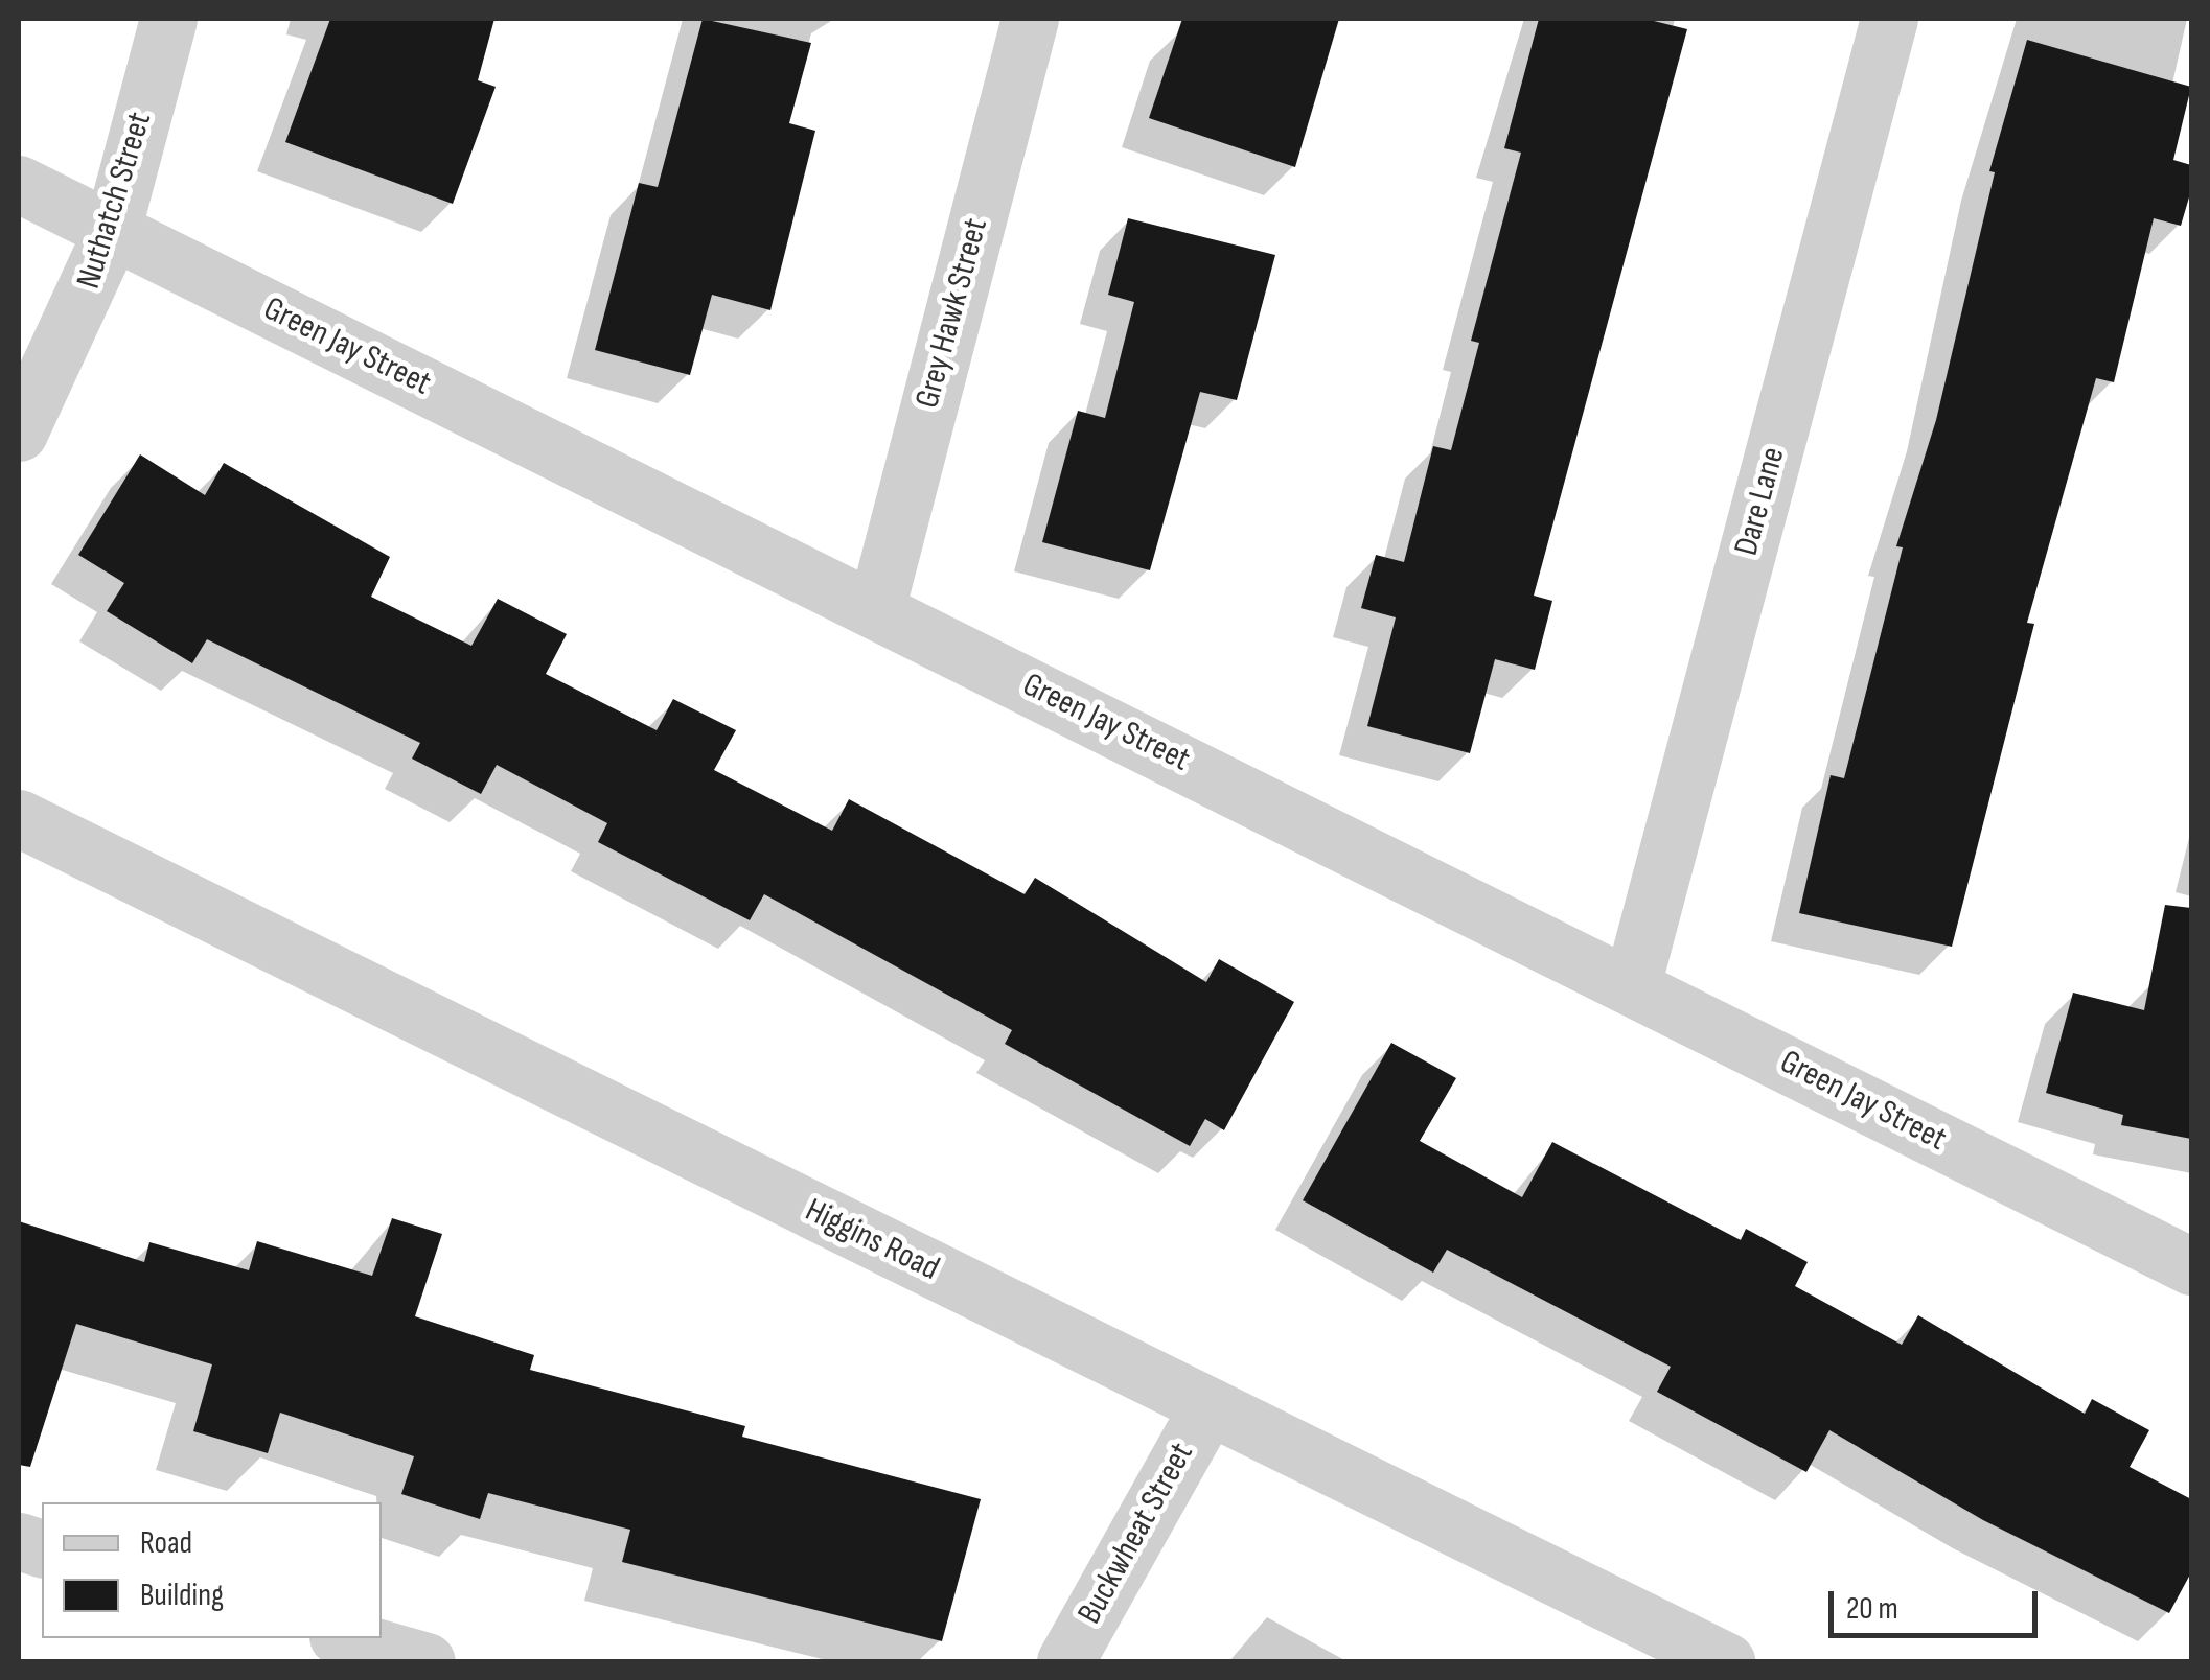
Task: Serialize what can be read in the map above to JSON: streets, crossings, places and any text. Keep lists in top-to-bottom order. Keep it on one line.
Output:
{"streets":{"street":["Nuthatch Street","Grey Hawk Street","Green Jay Street","Dare Lane","Higgins Road","Buckwheat Street"]},"crossings":[["Nuthatch Street","Green Jay Street"],["Grey Hawk Street","Green Jay Street"],["Green Jay Street","Dare Lane"],["Higgins Road","Buckwheat Street"]],"legend":["Road","Building"],"scale_bar":"20 m"}
